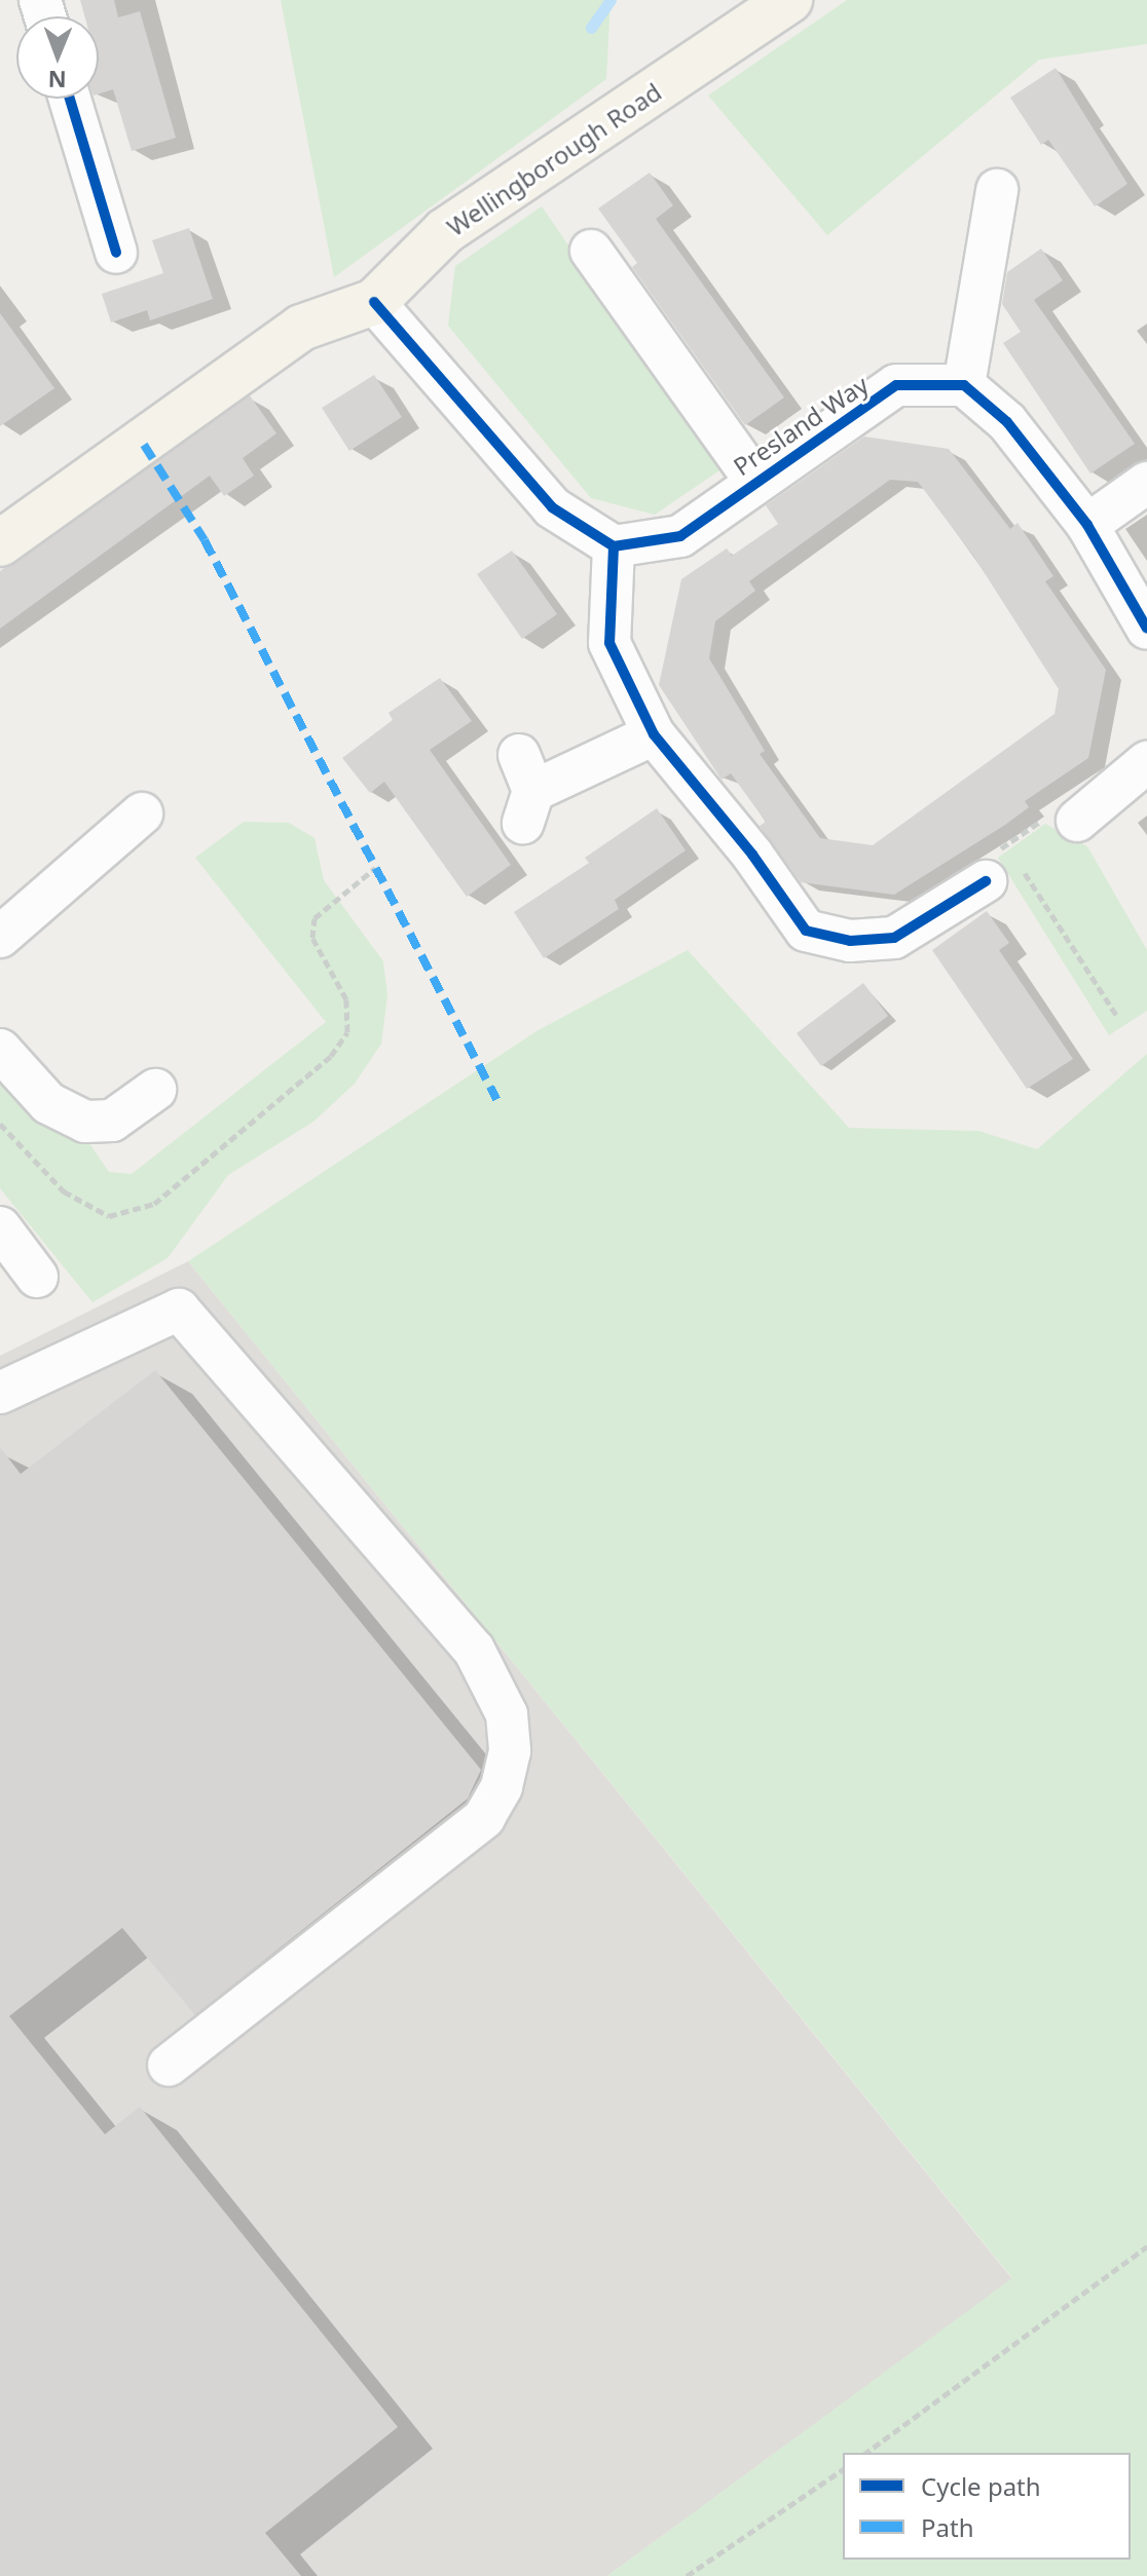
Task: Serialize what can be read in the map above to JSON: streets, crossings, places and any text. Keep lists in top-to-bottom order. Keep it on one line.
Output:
{"streets":{"main road":["Wellingborough Road"],"street":["Presland Way"]},"legend":["Cycle path","Path"],"north":"bottom"}
